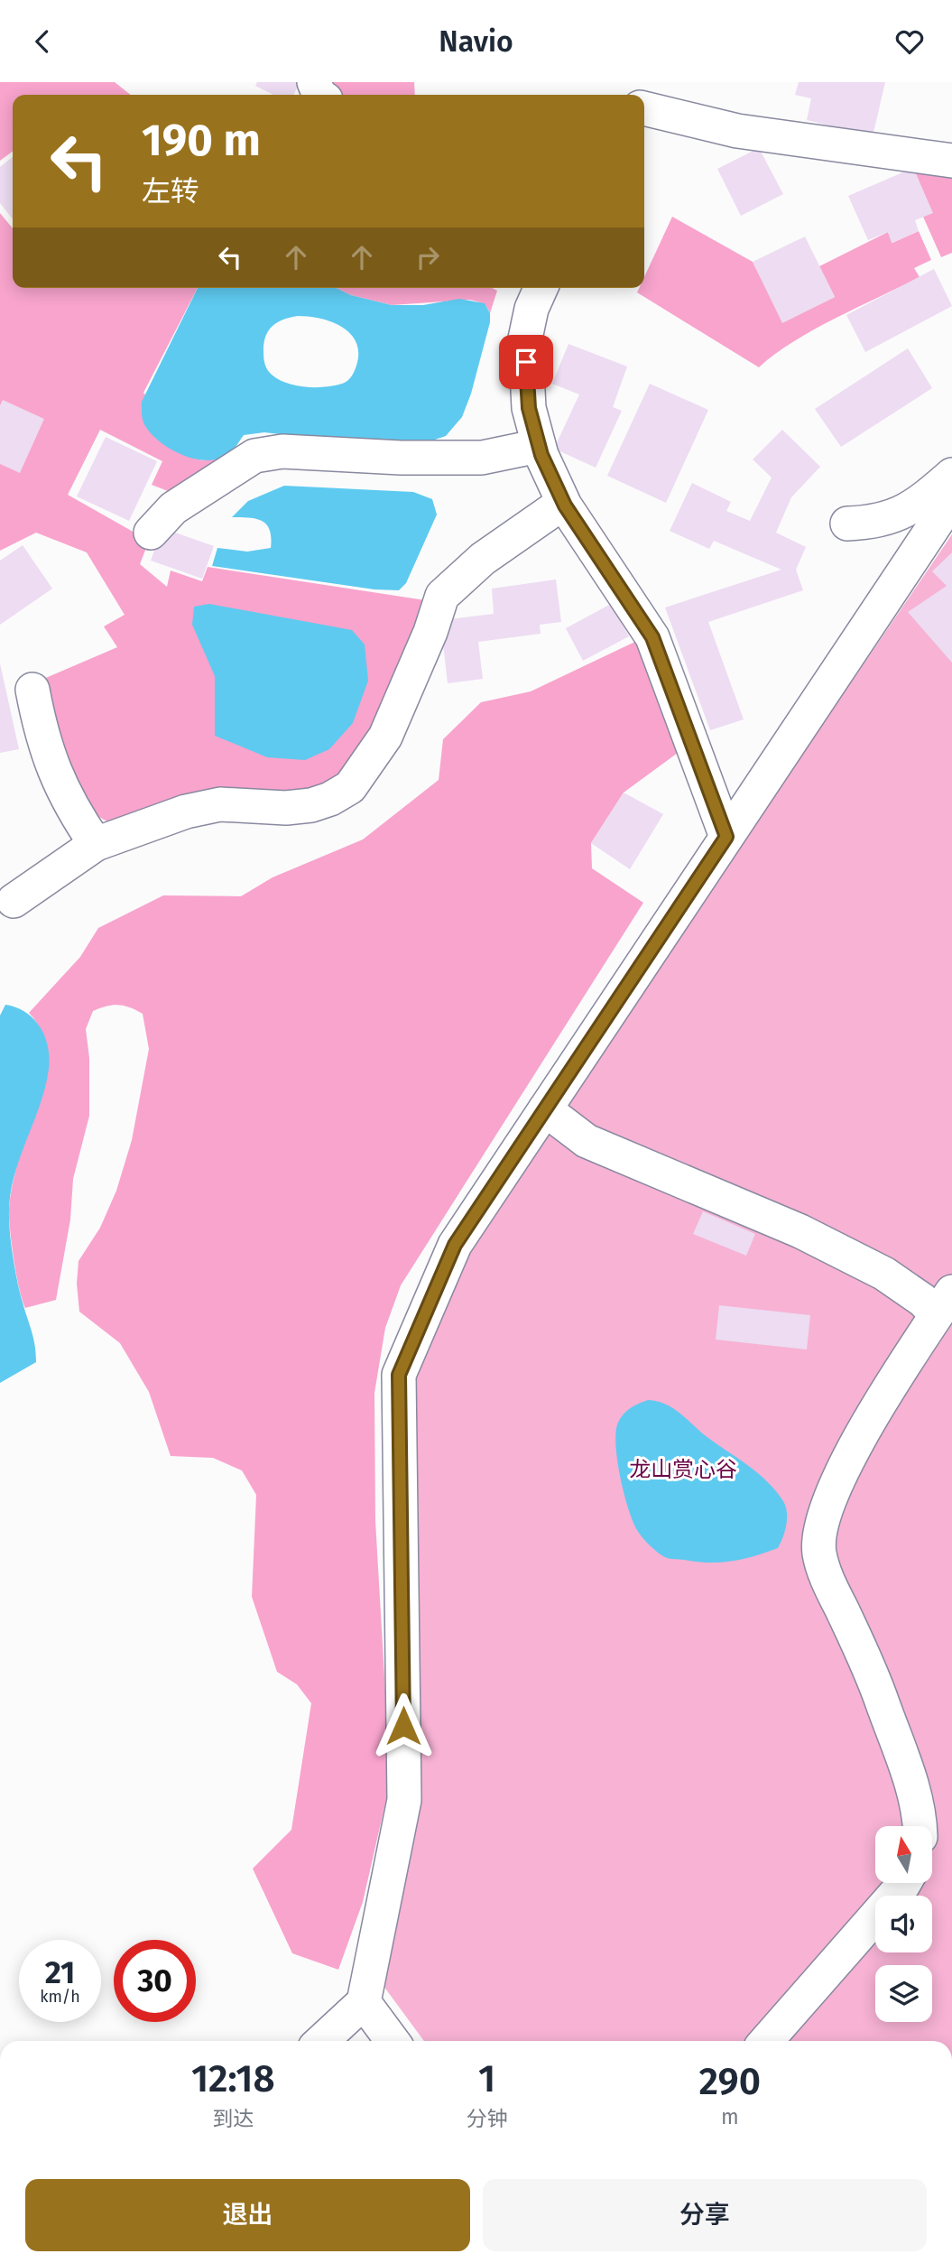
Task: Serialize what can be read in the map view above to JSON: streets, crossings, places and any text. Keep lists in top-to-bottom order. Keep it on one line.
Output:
{"parks":["龙山赏心谷"],"north":"top","page":{"header":"Navio","turn":["190 m","左转"],"speed":"21 km/h","limit":"30","eta":["12:18","到达","1","分钟","290","m"],"buttons":["退出","分享"]}}
